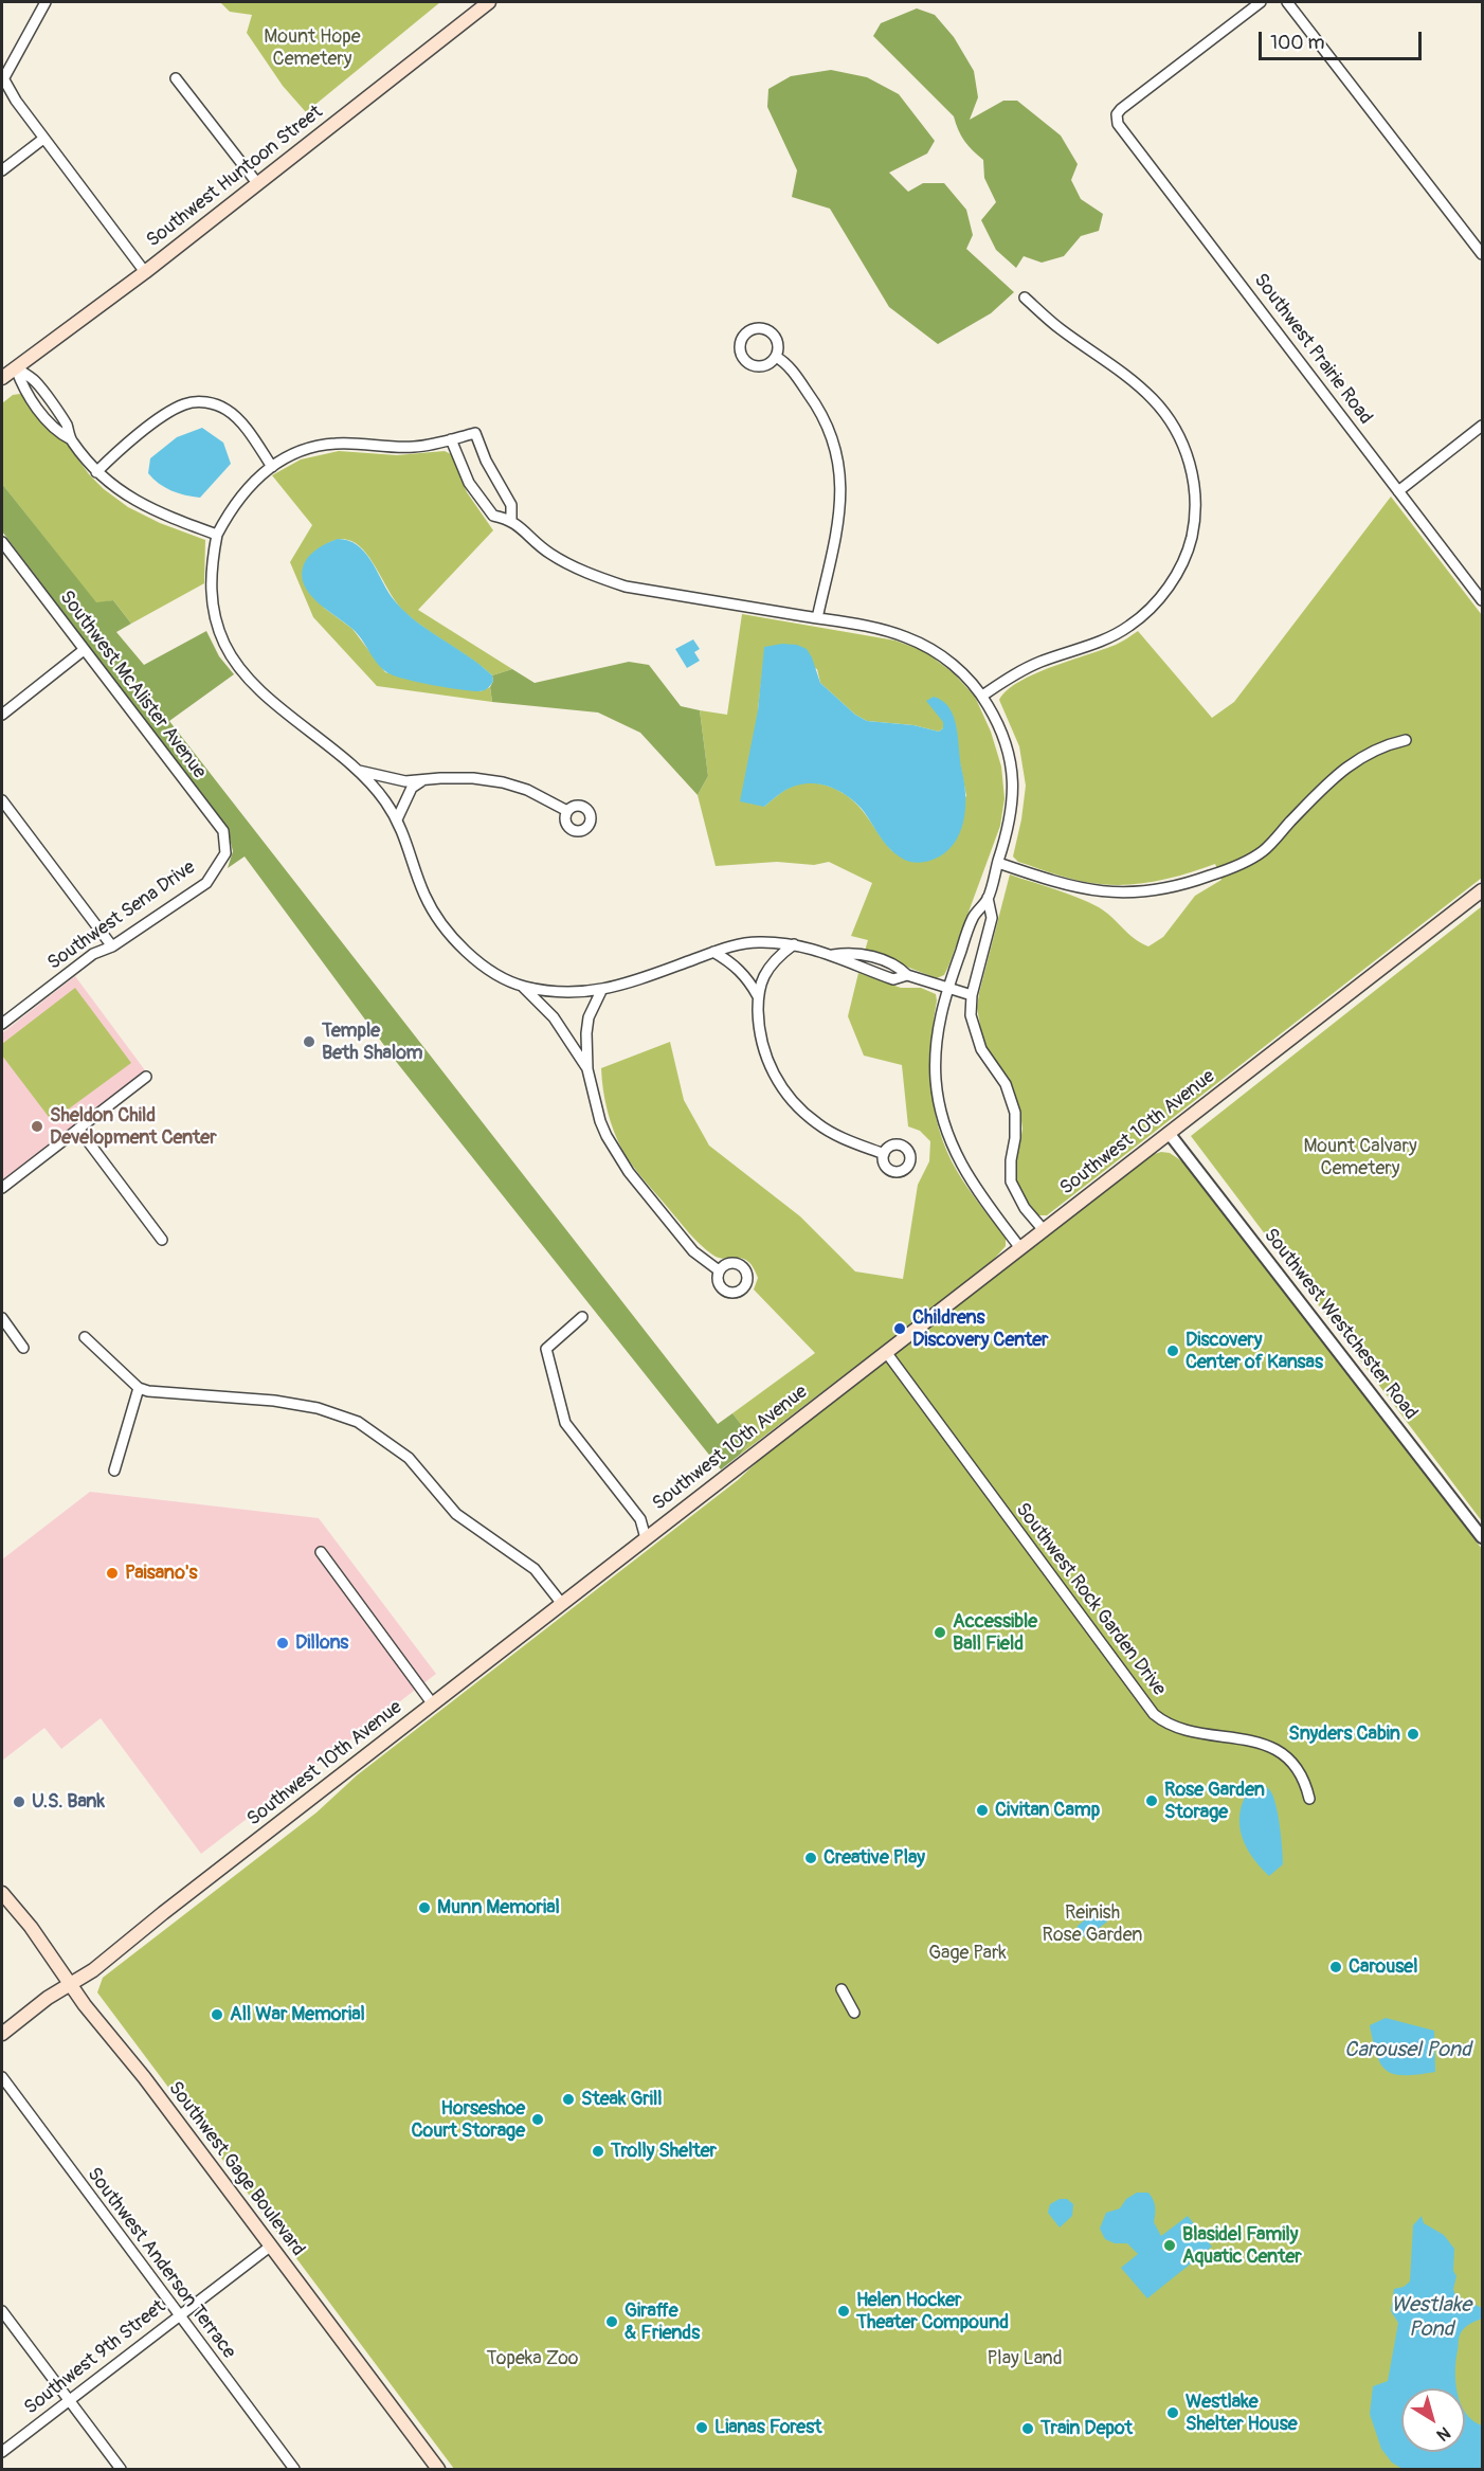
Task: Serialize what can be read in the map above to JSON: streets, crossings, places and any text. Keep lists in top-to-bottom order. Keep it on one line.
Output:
{"streets":{"main road":["Southwest Huntoon Street","Southwest 10th Avenue","Southwest Gage Boulevard"],"street":["Southwest Prairie Road","Southwest McAlister Avenue","Southwest Sena Drive","Southwest Westchester Road","Southwest Rock Garden Drive","Southwest Anderson Terrace","Southwest 9th Street"]},"crossings":[["Southwest McAlister Avenue","Southwest Sena Drive"],["Southwest 10th Avenue","Southwest Westchester Road"],["Southwest 10th Avenue","Southwest Rock Garden Drive"],["Southwest 10th Avenue","Southwest Gage Boulevard"],["Southwest Gage Boulevard","Southwest 9th Street"],["Southwest Anderson Terrace","Southwest 9th Street"]],"water":["Carousel Pond","Westlake Pond"],"parks":["Mount Hope Cemetery","Mount Calvary Cemetery","Reinish Rose Garden","Gage Park","Topeka Zoo","Play Land"],"places":["Temple Beth Shalom","Sheldon Child Development Center","Childrens Discovery Center","Discovery Center of Kansas","Paisano's","Accessible Ball Field","Dillons","Snyders Cabin","Rose Garden Storage","U.S. Bank","Civitan Camp","Creative Play","Munn Memorial","Carousel","All War Memorial","Steak Grill","Horseshoe Court Storage","Trolly Shelter","Blasidel Family Aquatic Center","Helen Hocker Theater Compound","Giraffe & Friends","Westlake Shelter House","Lianas Forest","Train Depot"],"scale_bar":"100 m","north":"bottom right"}
